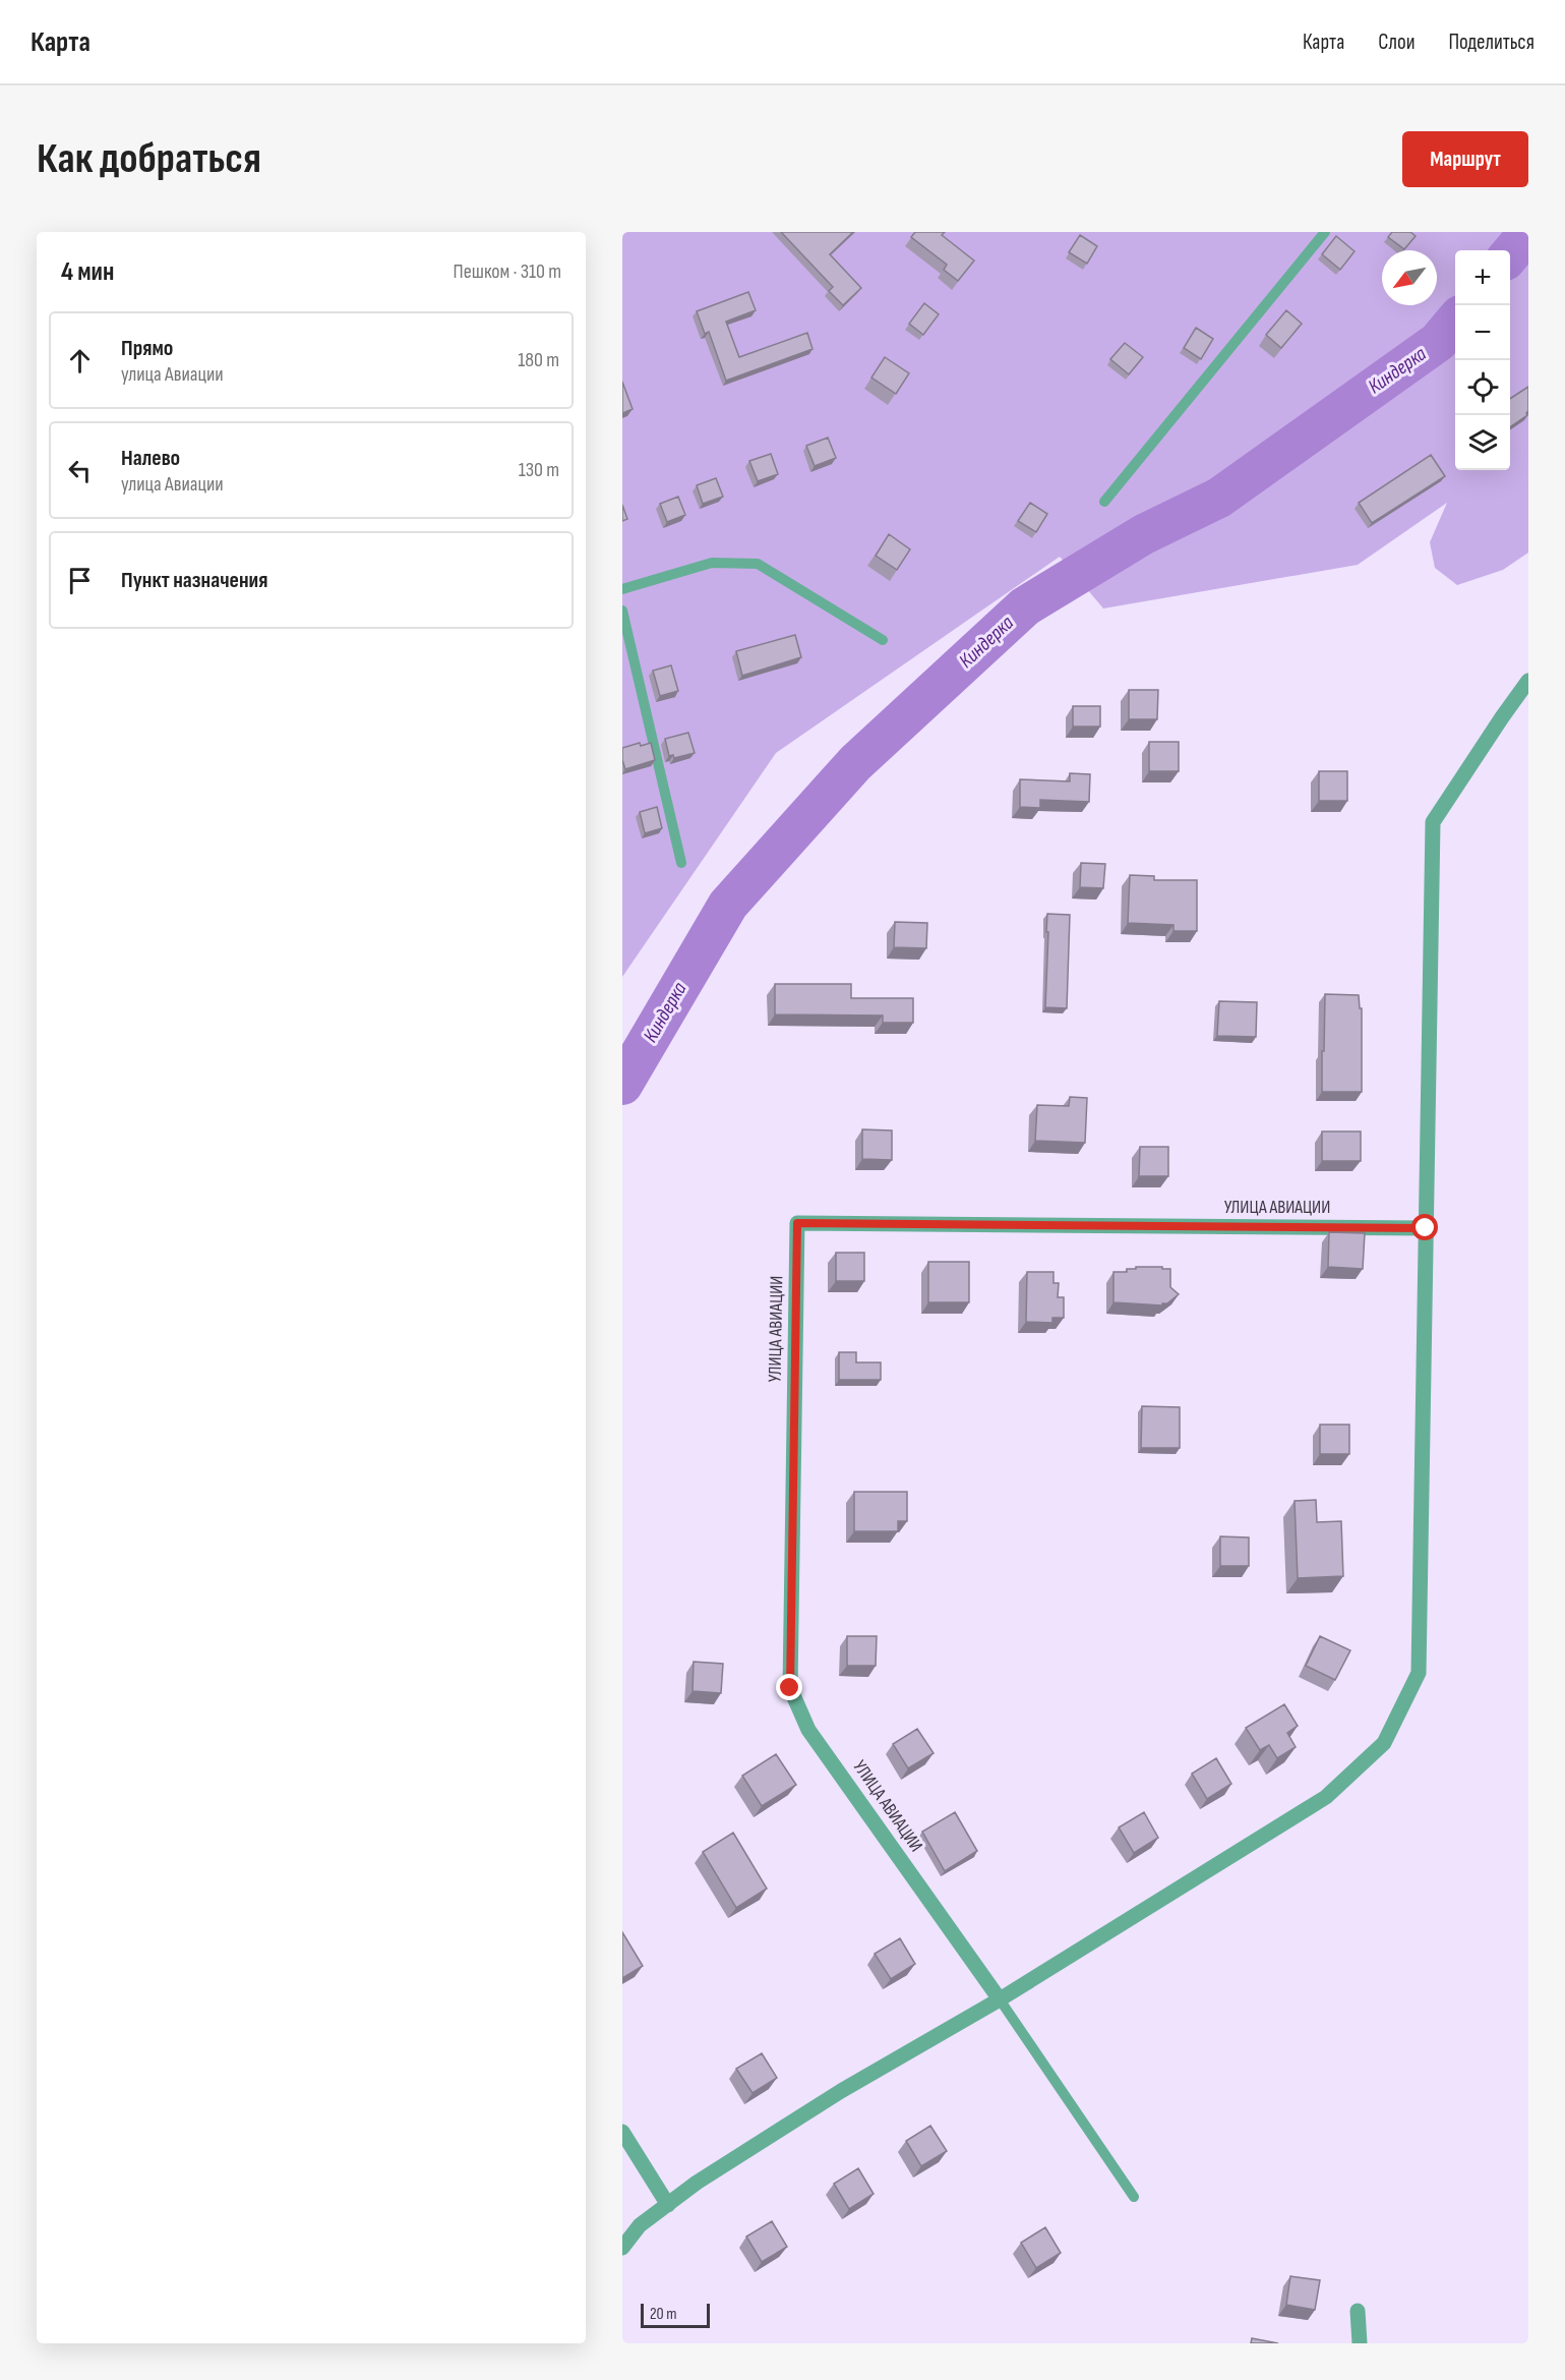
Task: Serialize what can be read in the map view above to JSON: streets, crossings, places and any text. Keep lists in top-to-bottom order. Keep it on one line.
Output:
{"streets":{"street":["УЛИЦА АВИАЦИИ"]},"water":["Киндерка"],"scale_bar":"20 m","north":"bottom left","page":{"header":"Карта","nav":["Карта","Слои","Поделиться"],"buttons":"Маршрут","title":"Как добраться","heading":["4 мин","Пешком · 310 m"],"map_buttons":["+","−"],"list":[["Прямо","улица Авиации","180 m"],["Налево","улица Авиации","130 m"],"Пункт назначения"],"scale":"20 m"}}
